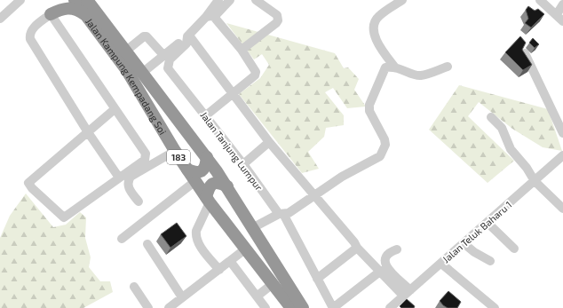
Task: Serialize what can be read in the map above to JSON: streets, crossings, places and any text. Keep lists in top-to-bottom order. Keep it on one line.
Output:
{"streets":{"highway":["Jalan Kampung Kempadang Soi","183"],"street":["Jalan Tanjung Lumpur","Jalan Teluk Baharu 1"]}}
